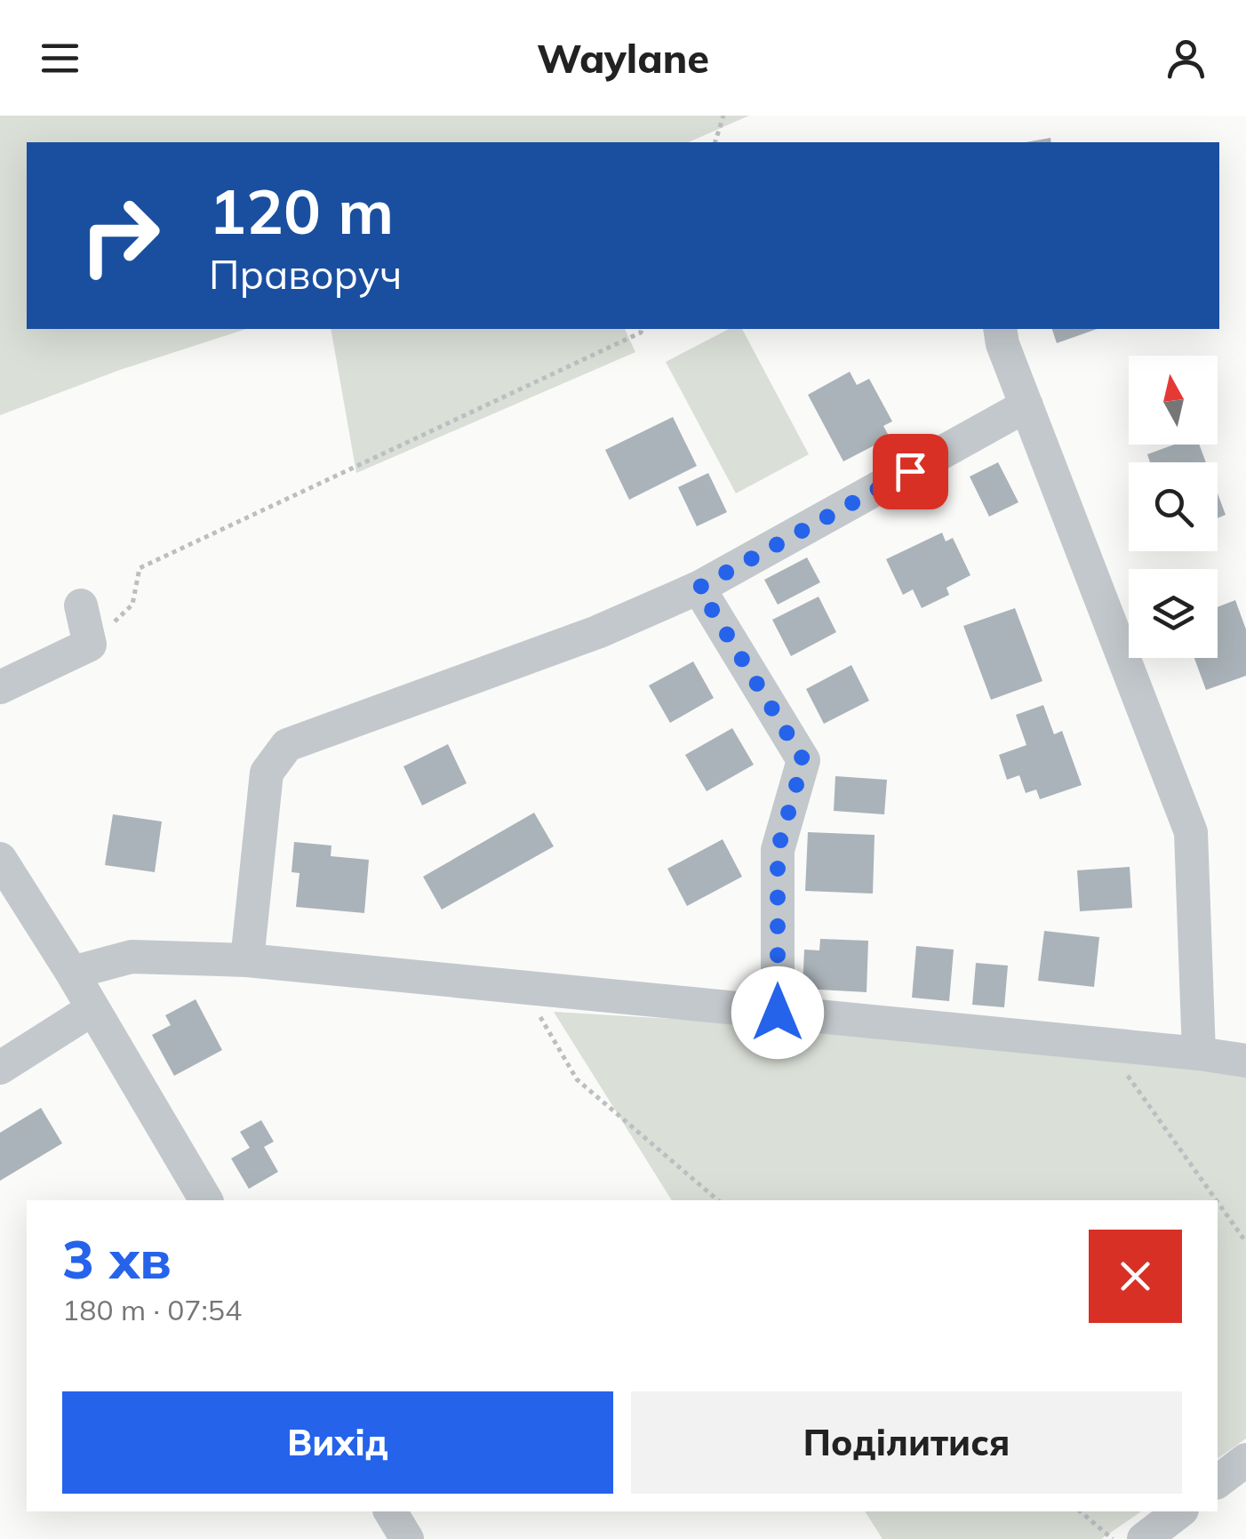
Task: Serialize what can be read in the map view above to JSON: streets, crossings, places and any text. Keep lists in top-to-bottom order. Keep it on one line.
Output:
{"north":"top","page":{"header":"Waylane","turn":["120 m","Праворуч"],"heading":["3 хв","180 m · 07:54"],"buttons":["Вихід","Поділитися"]}}
